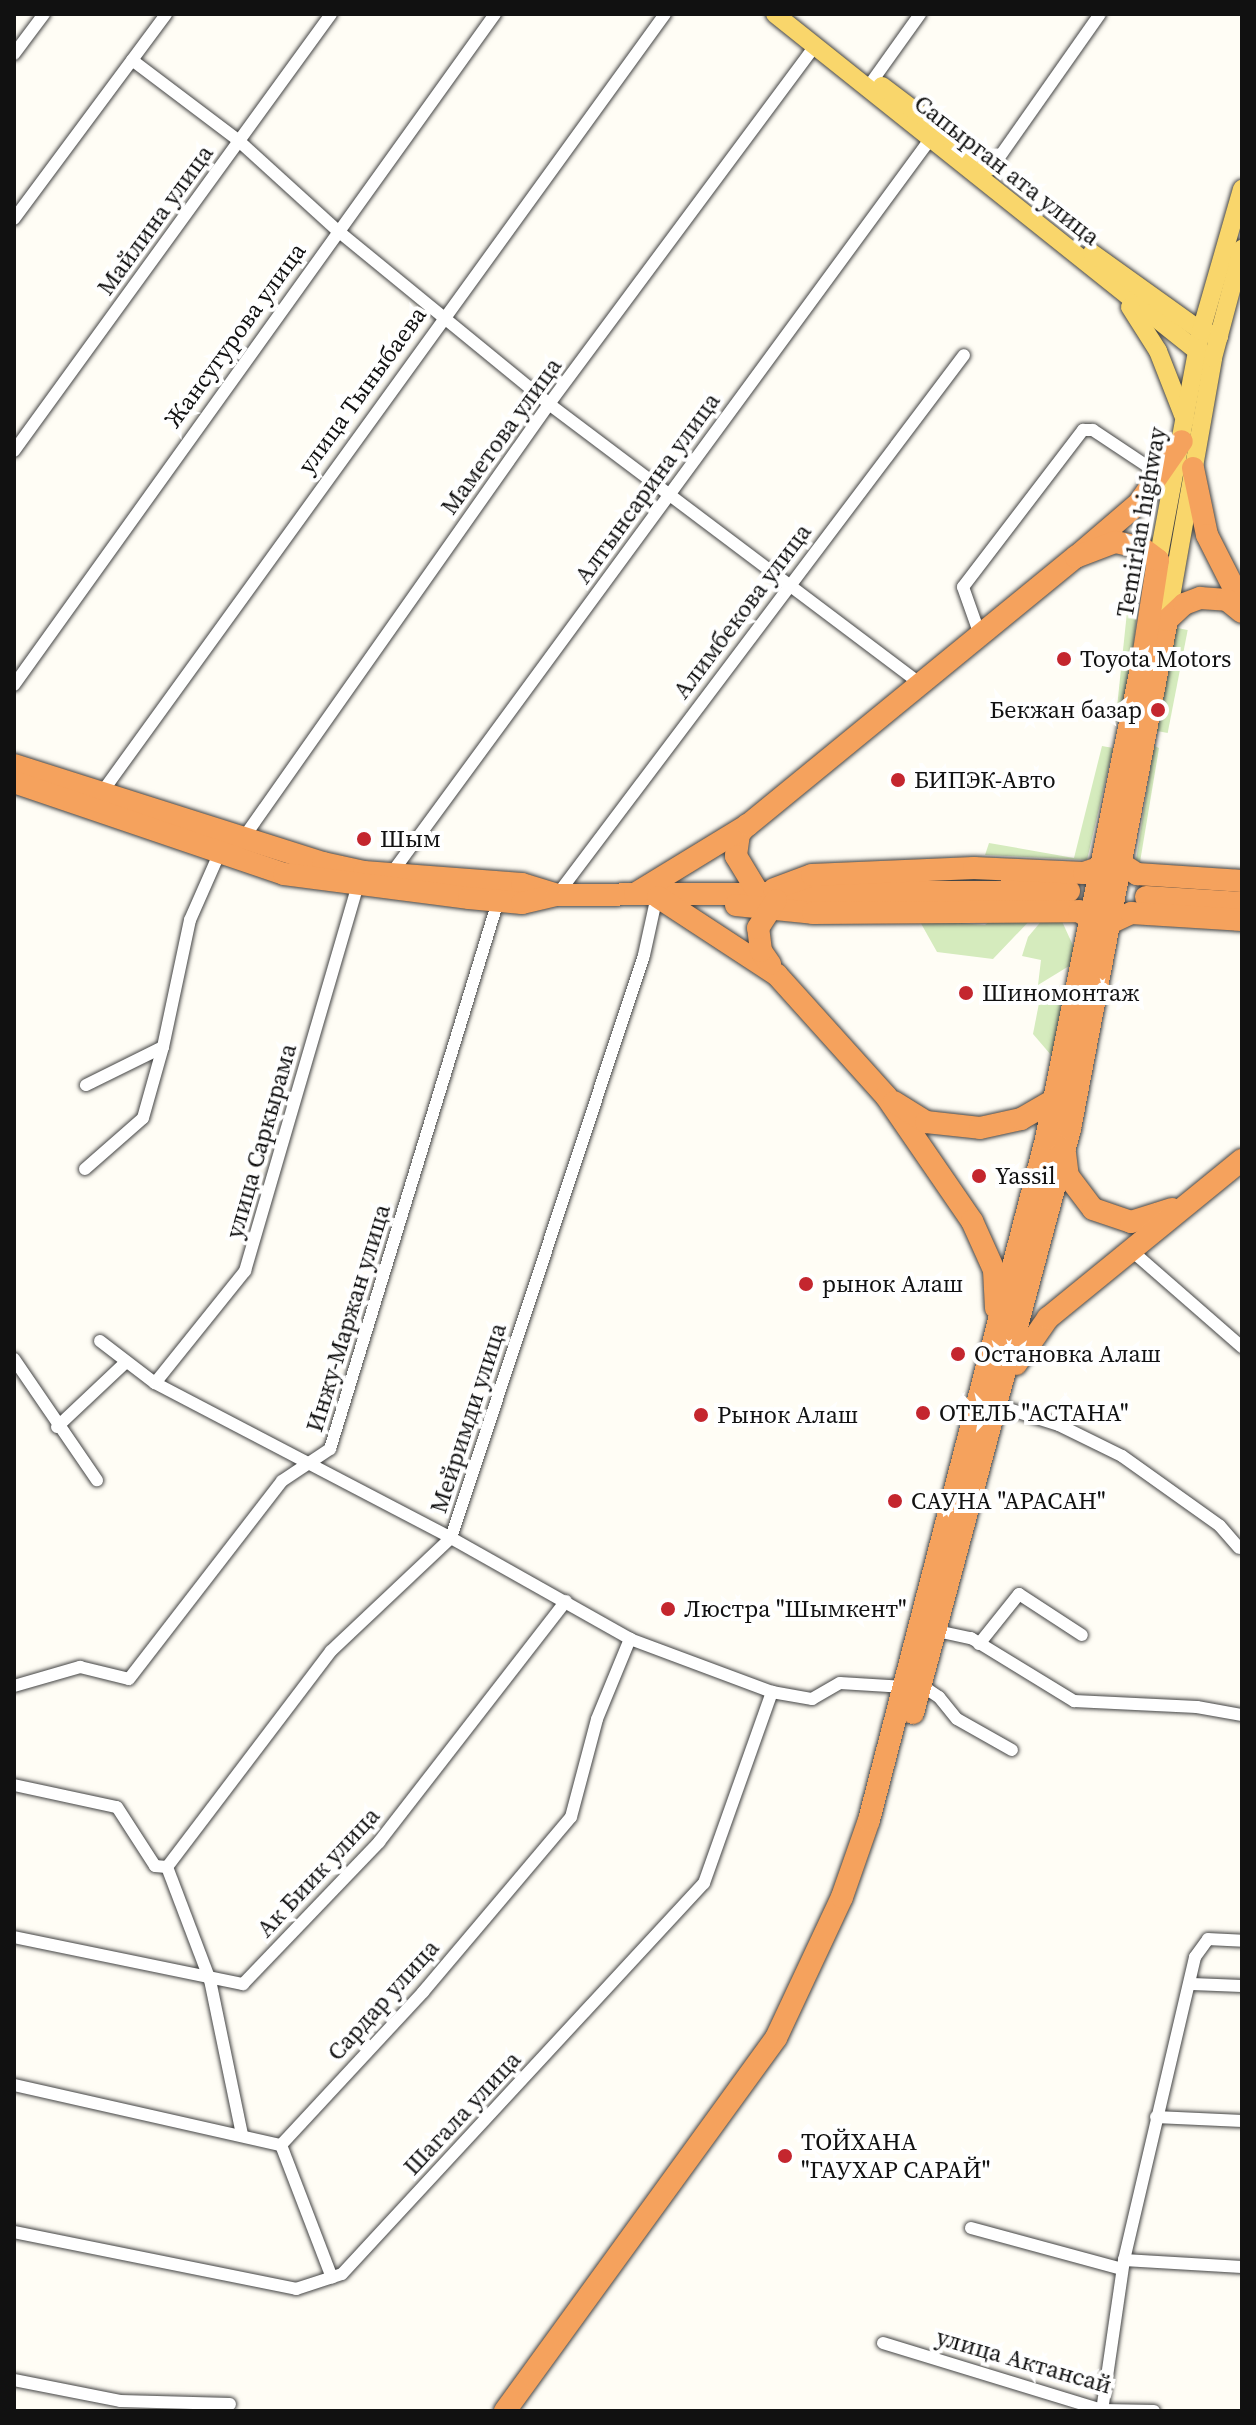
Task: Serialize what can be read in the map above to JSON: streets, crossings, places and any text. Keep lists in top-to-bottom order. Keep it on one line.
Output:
{"streets":{"highway":["Temirlan highway"],"main road":["Сапырган ата улица"],"street":["Майлина улица","Жансугурова улица","улица Тыныбаева","Маметова улица","Алтынсарина улица","Алимбекова улица","улица Саркырама","Инжу-Маржан улица","Мейримди улица","Ак Биик улица","Сардар улица","Шагала улица","улица Актансай"]},"crossings":[["Сапырган ата улица","Маметова улица"],["Сапырган ата улица","Алтынсарина улица"],["Сапырган ата улица","Temirlan highway"]],"places":["Toyota Motors","Бекжан базар","БИПЭК-Авто","Шым","Шиномонтаж","Yassil","рынок Алаш","Остановка Алаш","ОТЕЛЬ \"АСТАНА\"","Рынок Алаш","САУНА \"АРАСАН\"","Люстра \"Шымкент\"","ТОЙХАНА \"ГАУХАР САРАЙ\""]}
